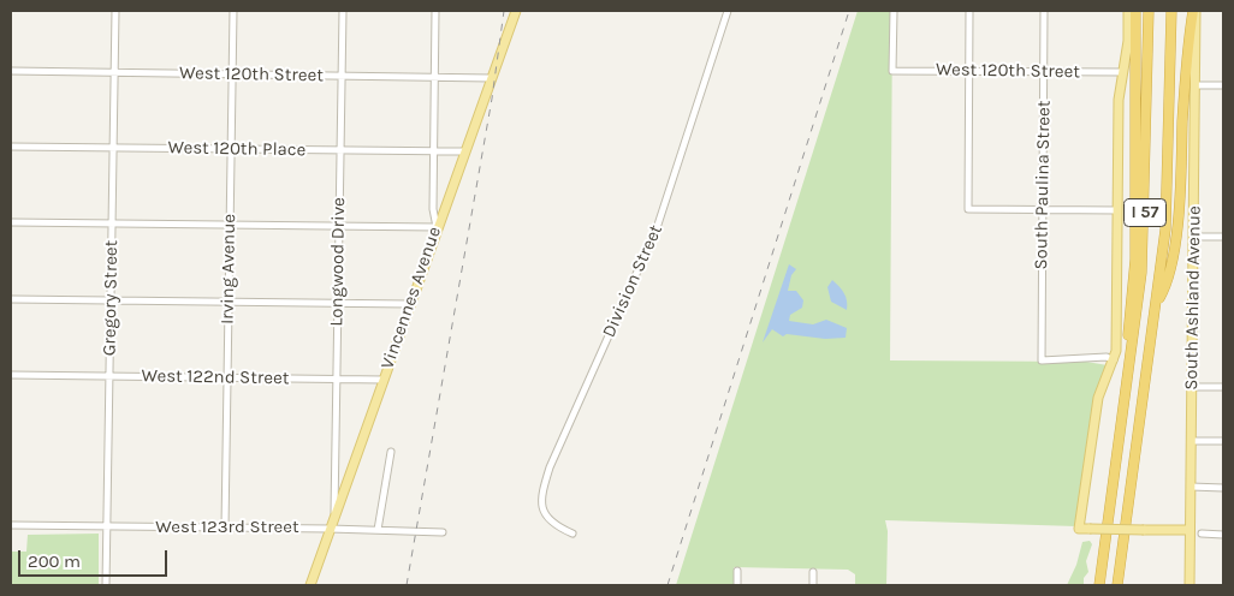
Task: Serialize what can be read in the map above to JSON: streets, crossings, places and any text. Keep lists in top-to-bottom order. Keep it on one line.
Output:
{"streets":{"highway":["I 57"],"main road":["Vincennes Avenue","South Ashland Avenue"],"street":["West 120th Street","West 120th Place","South Paulina Street","Longwood Drive","Irving Avenue","Division Street","Gregory Street","West 122nd Street","West 123rd Street"]},"crossings":[["West 120th Street","South Paulina Street"],["West 120th Street","Longwood Drive"],["West 120th Street","Irving Avenue"],["West 120th Street","Gregory Street"],["West 120th Street","Vincennes Avenue"],["West 120th Place","Longwood Drive"],["West 120th Place","Irving Avenue"],["West 120th Place","Gregory Street"],["West 120th Place","Vincennes Avenue"],["Longwood Drive","Vincennes Avenue"],["Longwood Drive","West 122nd Street"],["Irving Avenue","West 122nd Street"],["Irving Avenue","West 123rd Street"],["Gregory Street","West 122nd Street"],["Gregory Street","West 123rd Street"],["Vincennes Avenue","West 122nd Street"],["Vincennes Avenue","West 123rd Street"]],"scale_bar":"200 m"}
